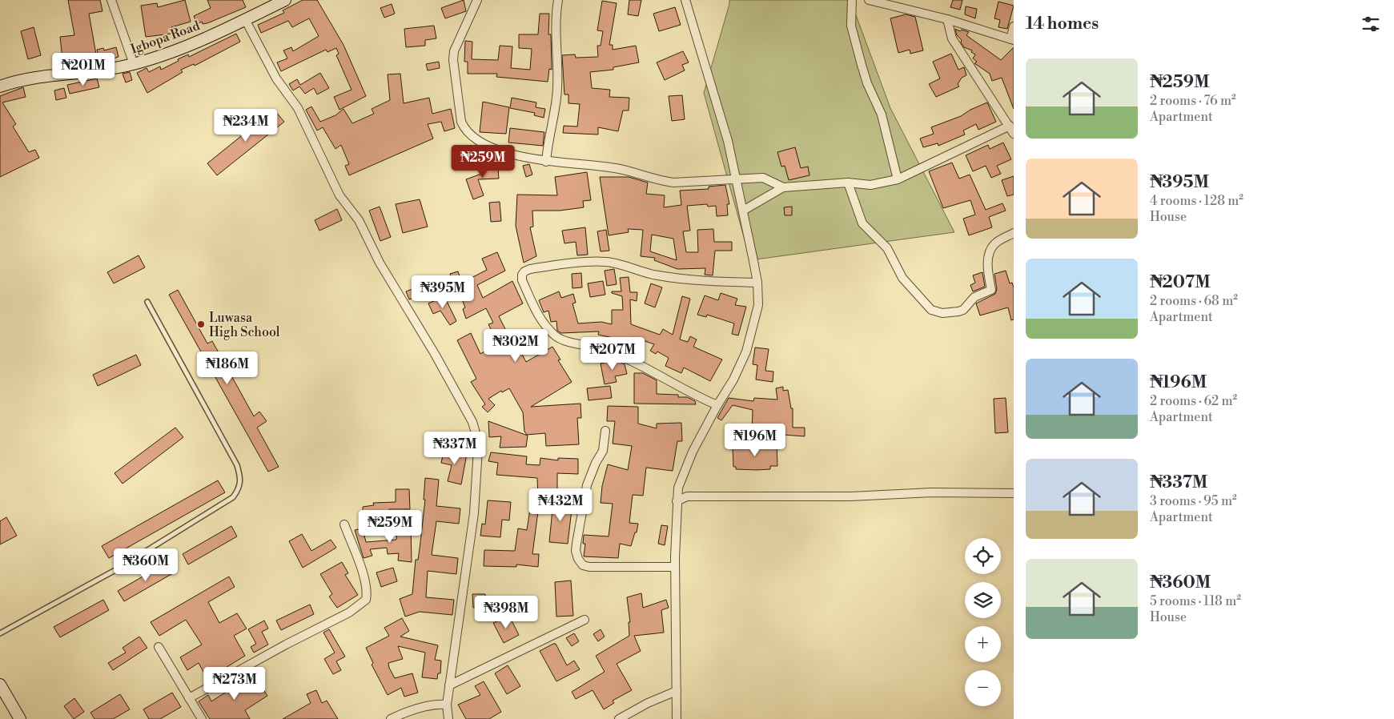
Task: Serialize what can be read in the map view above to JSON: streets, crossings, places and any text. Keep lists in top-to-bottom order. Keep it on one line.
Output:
{"streets":{"street":["Igbopa Road"]},"places":["Luwasa High School"],"page":{"heading":"14 homes","list":[{"name":"₦259M","note":"2 rooms · 76 m² · Apartment"},{"name":"₦395M","note":"4 rooms · 128 m² · House"},{"name":"₦207M","note":"2 rooms · 68 m² · Apartment"},{"name":"₦196M","note":"2 rooms · 62 m² · Apartment"},{"name":"₦337M","note":"3 rooms · 95 m² · Apartment"},{"name":"₦360M","note":"5 rooms · 118 m² · House"}],"price":["₦201M","₦234M","₦259M","₦395M","₦302M","₦207M","₦186M","₦196M","₦337M","₦432M","₦259M","₦360M","₦398M","₦273M"],"map_buttons":["+","−"]}}
